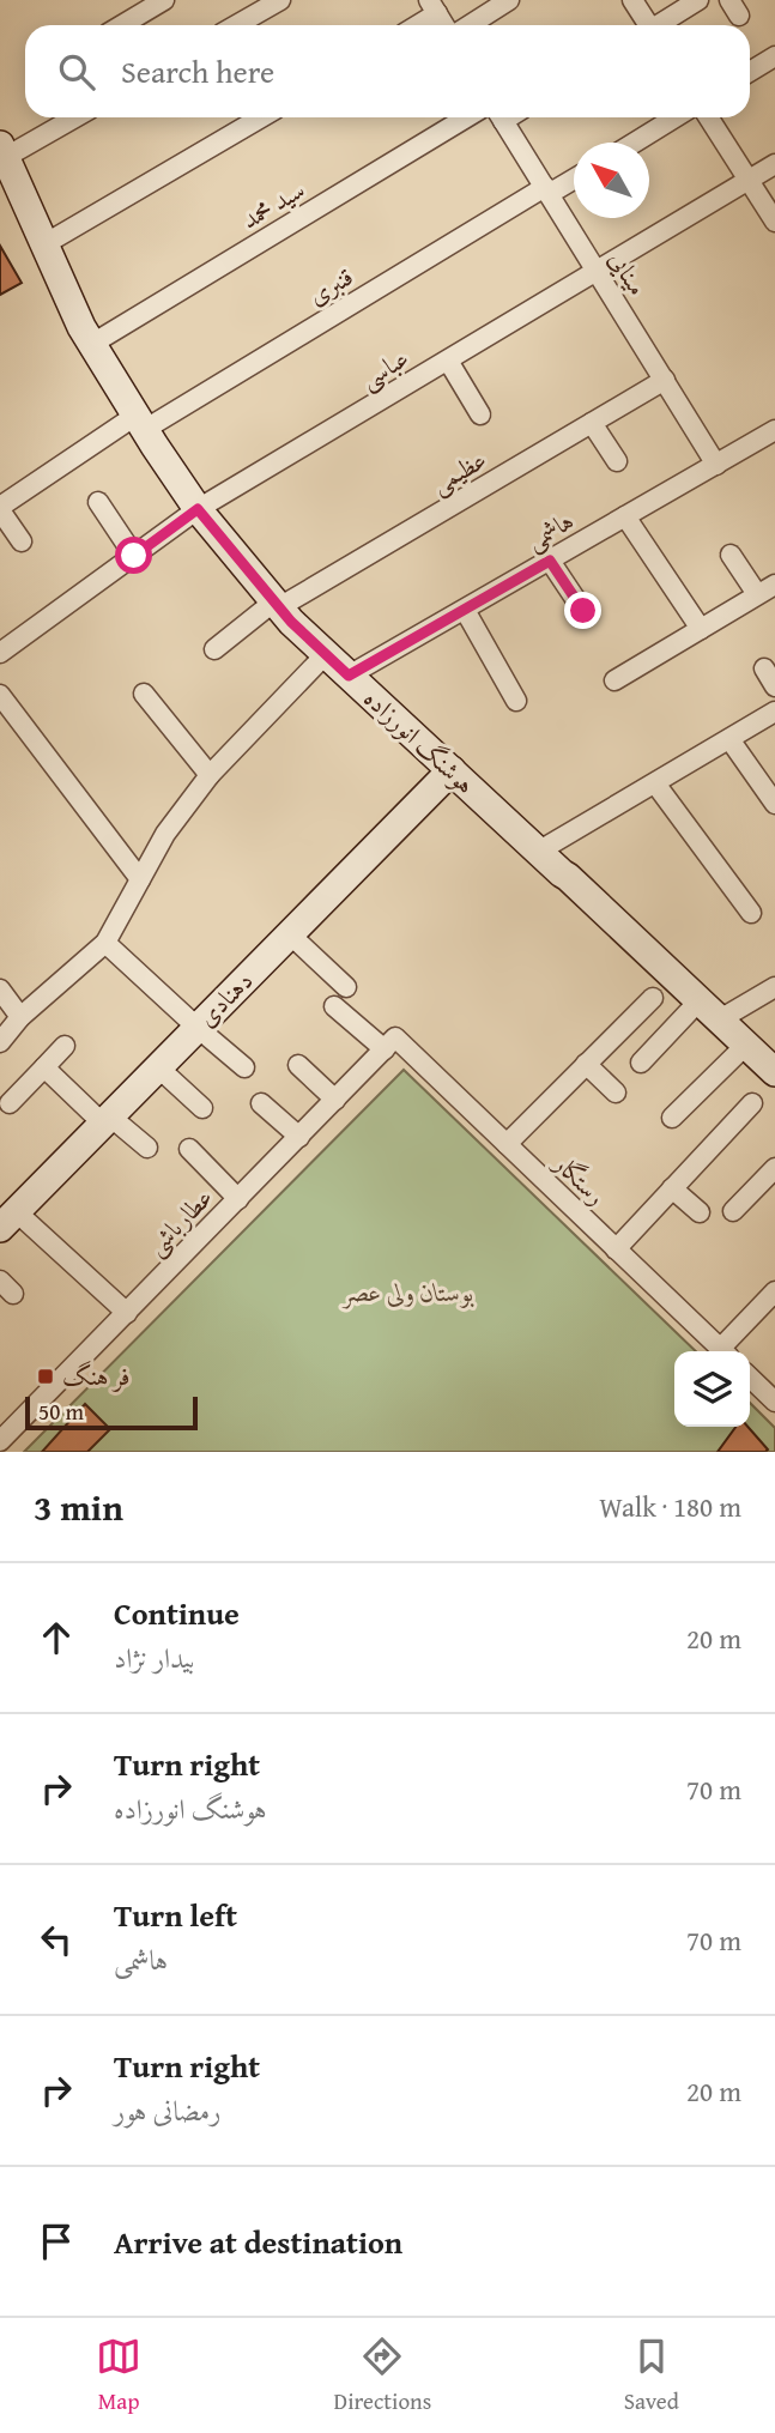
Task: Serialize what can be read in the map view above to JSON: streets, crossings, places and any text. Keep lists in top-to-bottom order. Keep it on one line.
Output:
{"streets":{"main road":["هوشنگ انورزاده","دهنادی"],"street":["سید محمد","مینایی","قنبری","عباسی","عظیمی","هاشمی","رستگار","عطارباشی"]},"crossings":[["سید محمد","هوشنگ انورزاده"],["مینایی","قنبری"],["مینایی","عباسی"],["مینایی","عظیمی"],["مینایی","هاشمی"],["قنبری","هوشنگ انورزاده"],["عباسی","هوشنگ انورزاده"],["عظیمی","هوشنگ انورزاده"],["هاشمی","هوشنگ انورزاده"],["هوشنگ انورزاده","دهنادی"],["رستگار","عطارباشی"]],"parks":["بوستان ولی عصر"],"places":{"transit":["فر هنگ"]},"scale_bar":"50 m","north":"top left","page":{"search":"Search here","scale":"50 m","heading":["3 min","Walk · 180 m"],"list":[["Continue","بیدار نژاد","20 m"],["Turn right","هوشنگ انورزاده","70 m"],["Turn left","هاشمی","70 m"],["Turn right","رمضانی هور","20 m"],"Arrive at destination"],"nav":["Map","Directions","Saved"]}}
